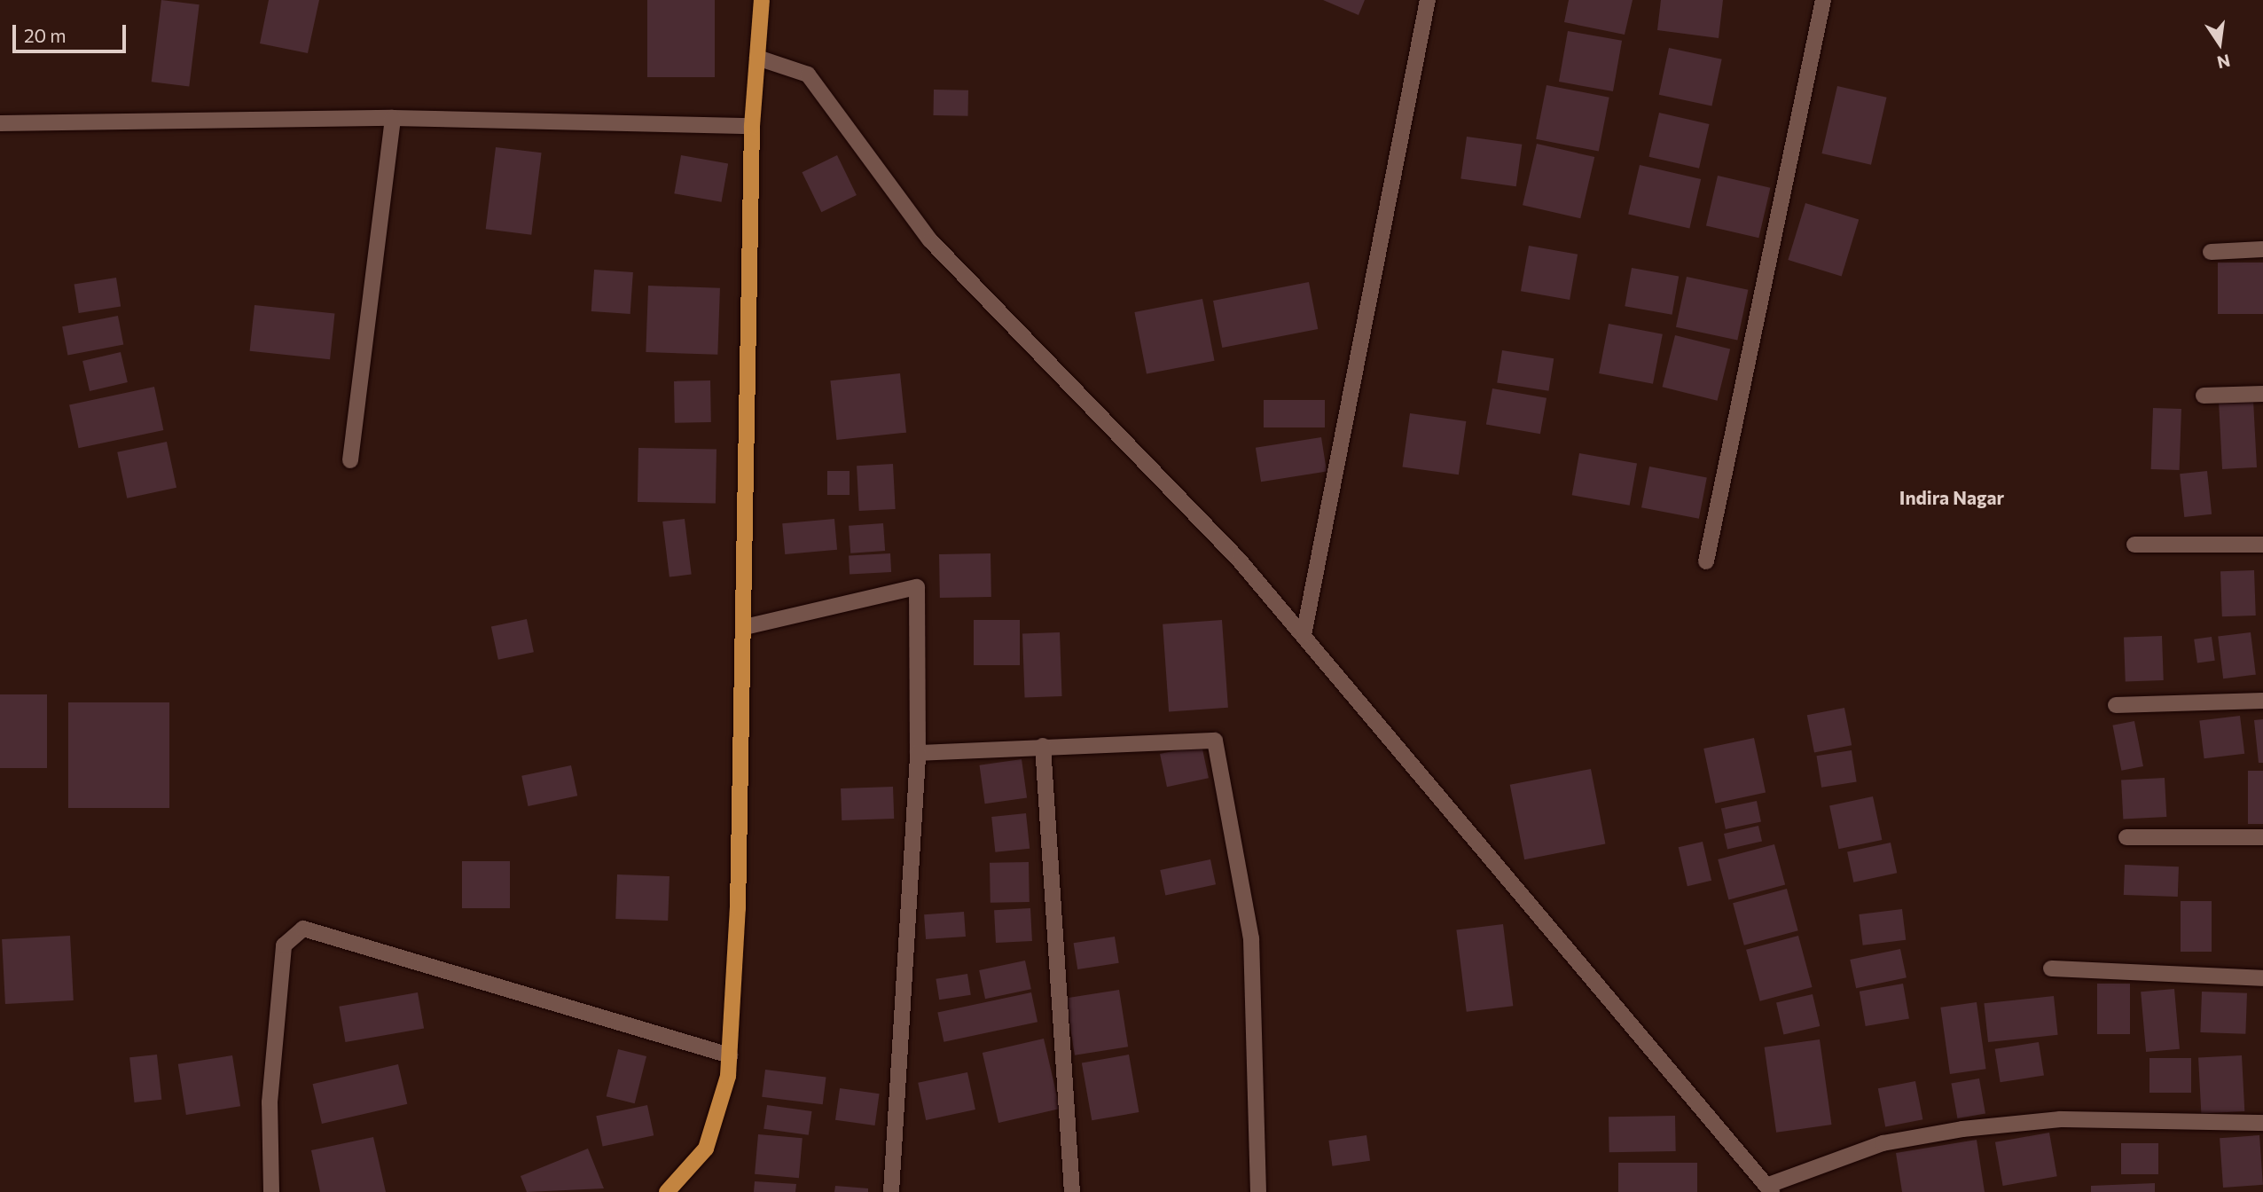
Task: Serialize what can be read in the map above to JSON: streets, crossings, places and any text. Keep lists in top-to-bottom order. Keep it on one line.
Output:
{"districts":["Indira Nagar"],"scale_bar":"20 m","north":"bottom"}
